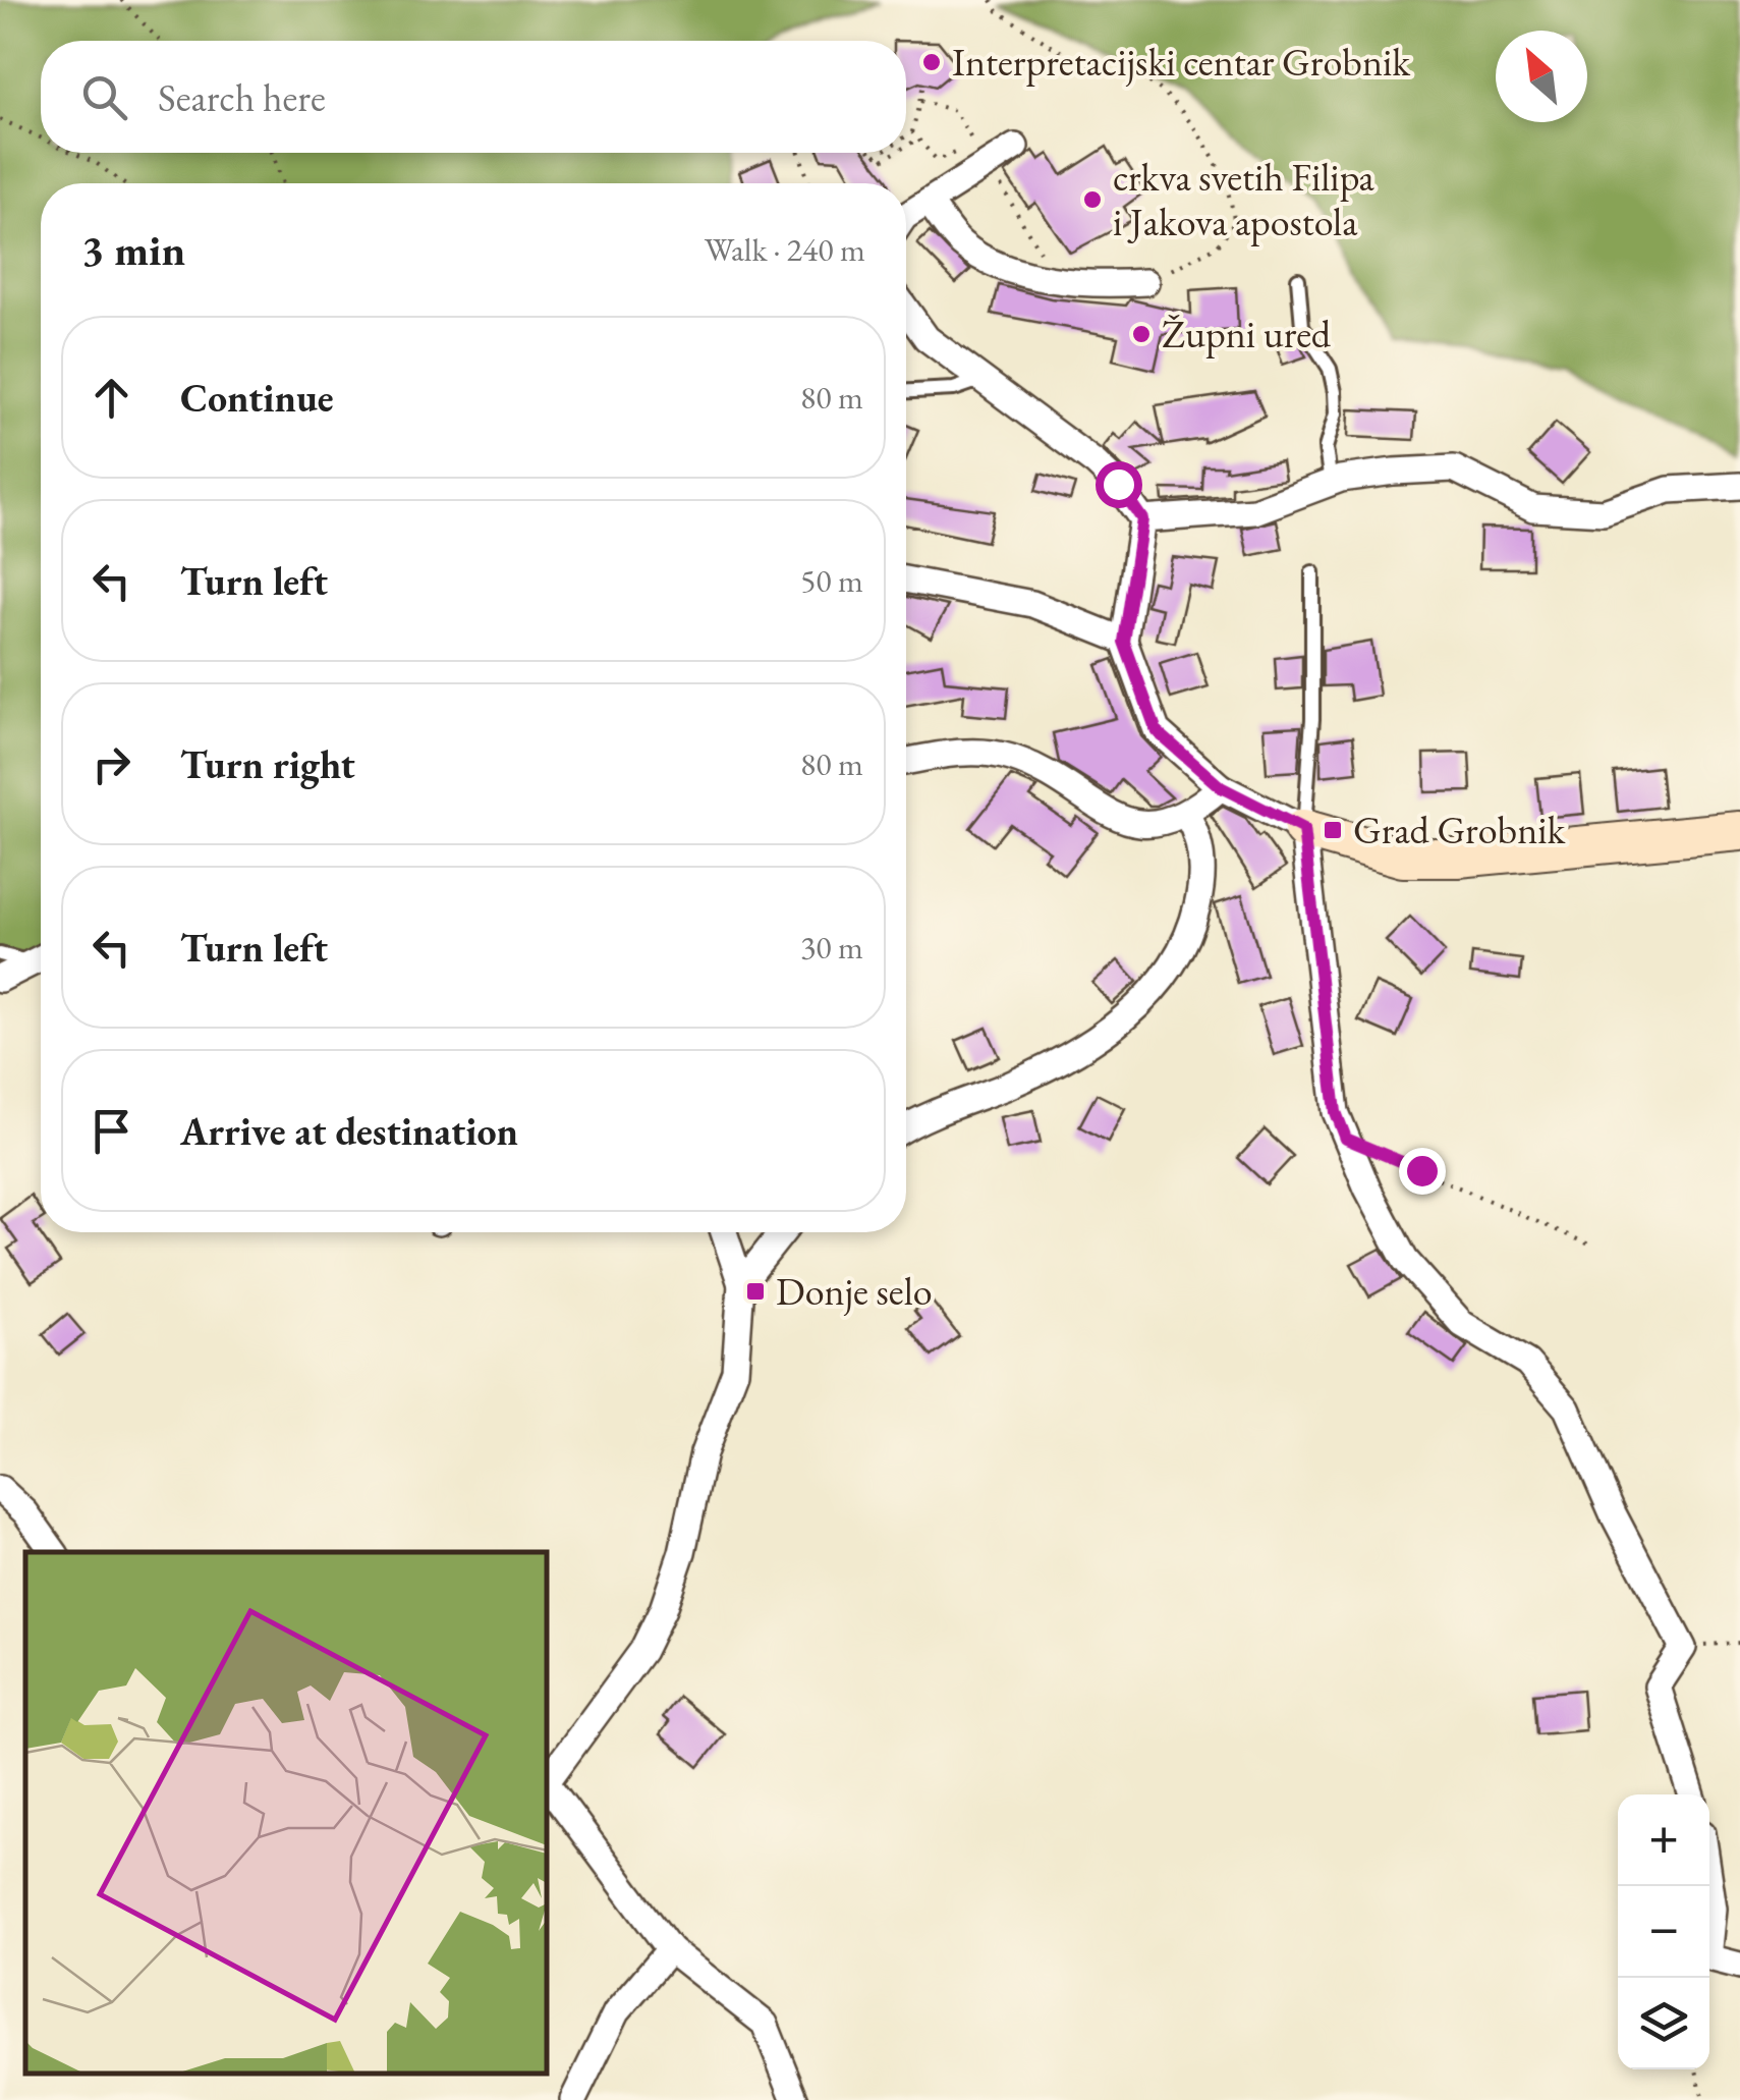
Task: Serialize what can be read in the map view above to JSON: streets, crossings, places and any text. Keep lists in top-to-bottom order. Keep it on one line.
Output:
{"places":{"other":["Interpretacijski centar Grobnik","crkva svetih Filipa i Jakova apostola","Župni ured"],"transit":["Grad Grobnik","Donje selo"]},"north":"top left","page":{"search":"Search here","heading":["3 min","Walk · 240 m"],"list":[["Continue","80 m"],["Turn left","50 m"],["Turn right","80 m"],["Turn left","30 m"],"Arrive at destination"],"map_buttons":["+","−"]}}
